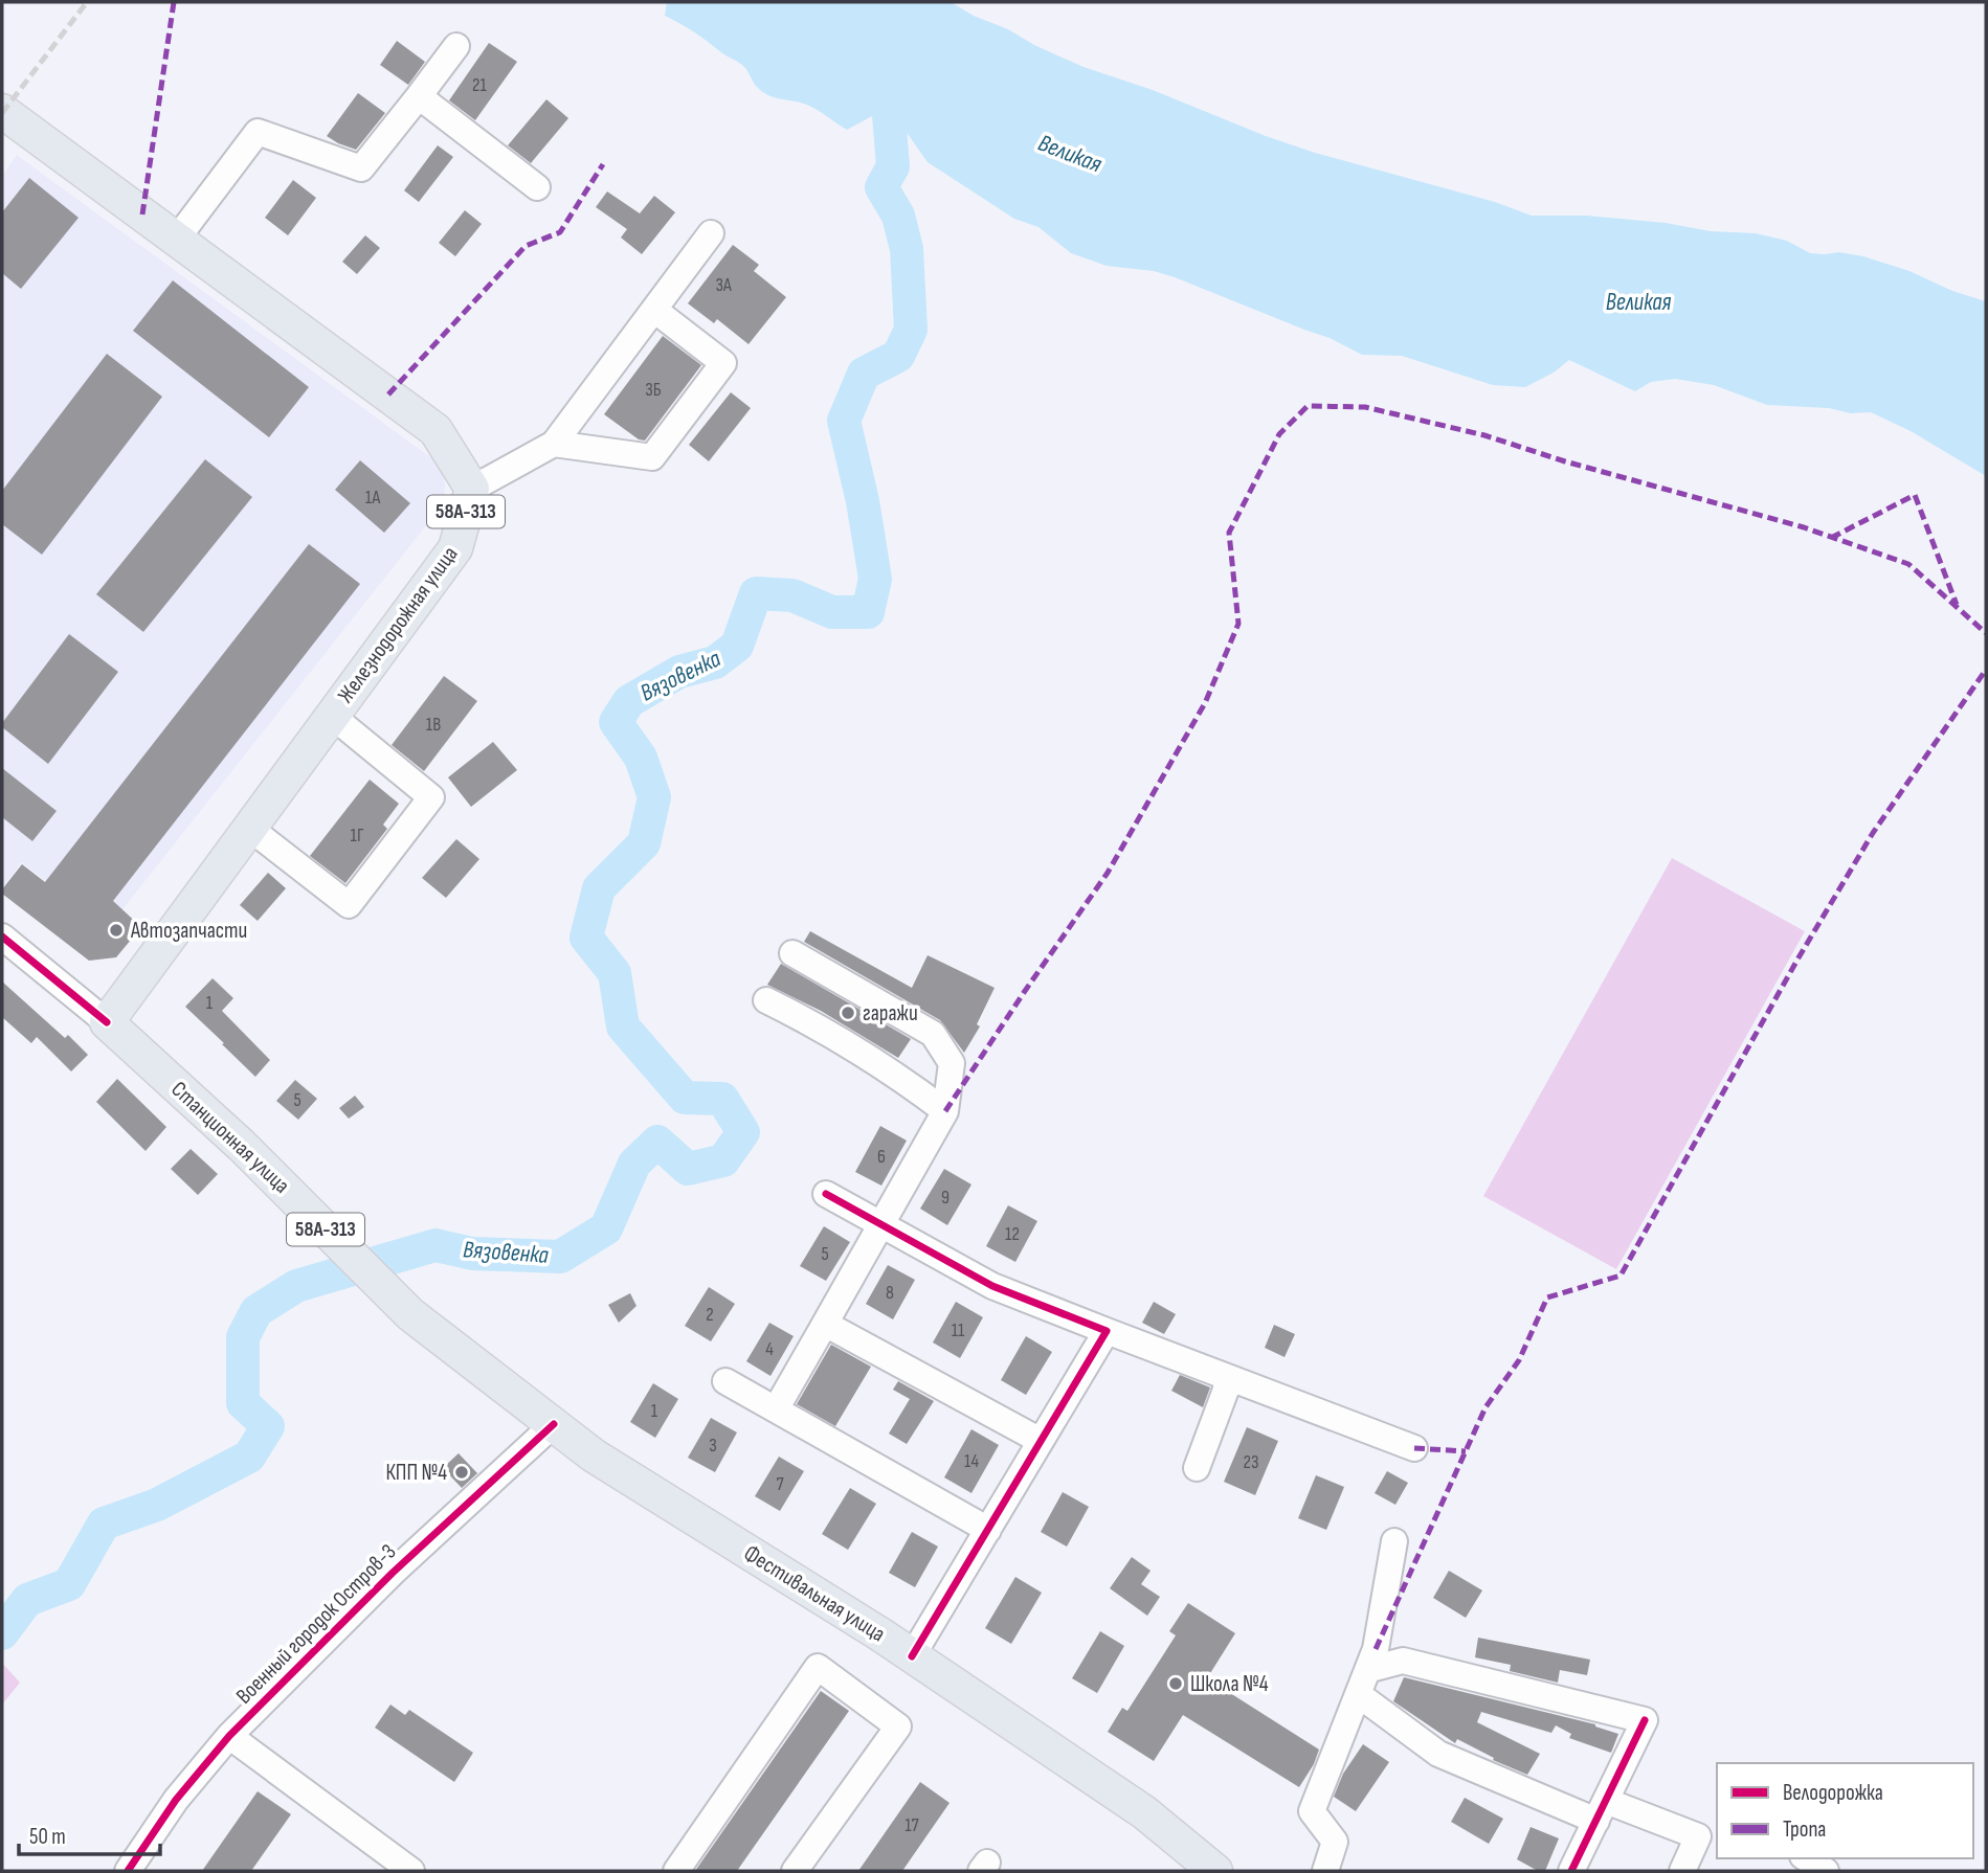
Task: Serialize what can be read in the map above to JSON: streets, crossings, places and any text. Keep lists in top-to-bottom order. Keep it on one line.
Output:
{"streets":{"main road":["58А-313","Железнодорожная улица","Станционная улица","Фестивальная улица"],"street":["Военный городок Остров-3"]},"crossings":[["58А-313","Железнодорожная улица"],["Железнодорожная улица","Станционная улица"],["Станционная улица","Фестивальная улица"],["Станционная улица","Военный городок Остров-3"],["Фестивальная улица","Военный городок Остров-3"]],"water":["Великая","Вязовенка"],"places":["Автозапчасти","гаражи","КПП №4","Школа №4"],"house_numbers":["21","3А","3Б","1А","1В","1Г","1","5","6","9","12","5","8","2","11","4","1","3","14","23","7","17"],"legend":["Велодорожка","Тропа"],"scale_bar":"50 m"}
